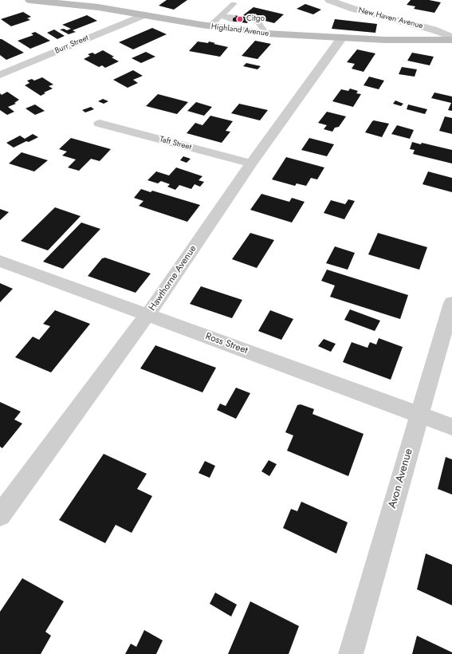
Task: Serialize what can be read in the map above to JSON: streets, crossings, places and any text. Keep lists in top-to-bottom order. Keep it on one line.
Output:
{"streets":{"main road":["Highland Avenue"],"street":["New Haven Avenue","Burr Street","Taft Street","Hawthorne Avenue","Ross Street","Avon Avenue"]},"crossings":[["Highland Avenue","Burr Street"],["Highland Avenue","Hawthorne Avenue"],["Taft Street","Hawthorne Avenue"],["Hawthorne Avenue","Ross Street"],["Ross Street","Avon Avenue"]],"places":["Citgo"]}
